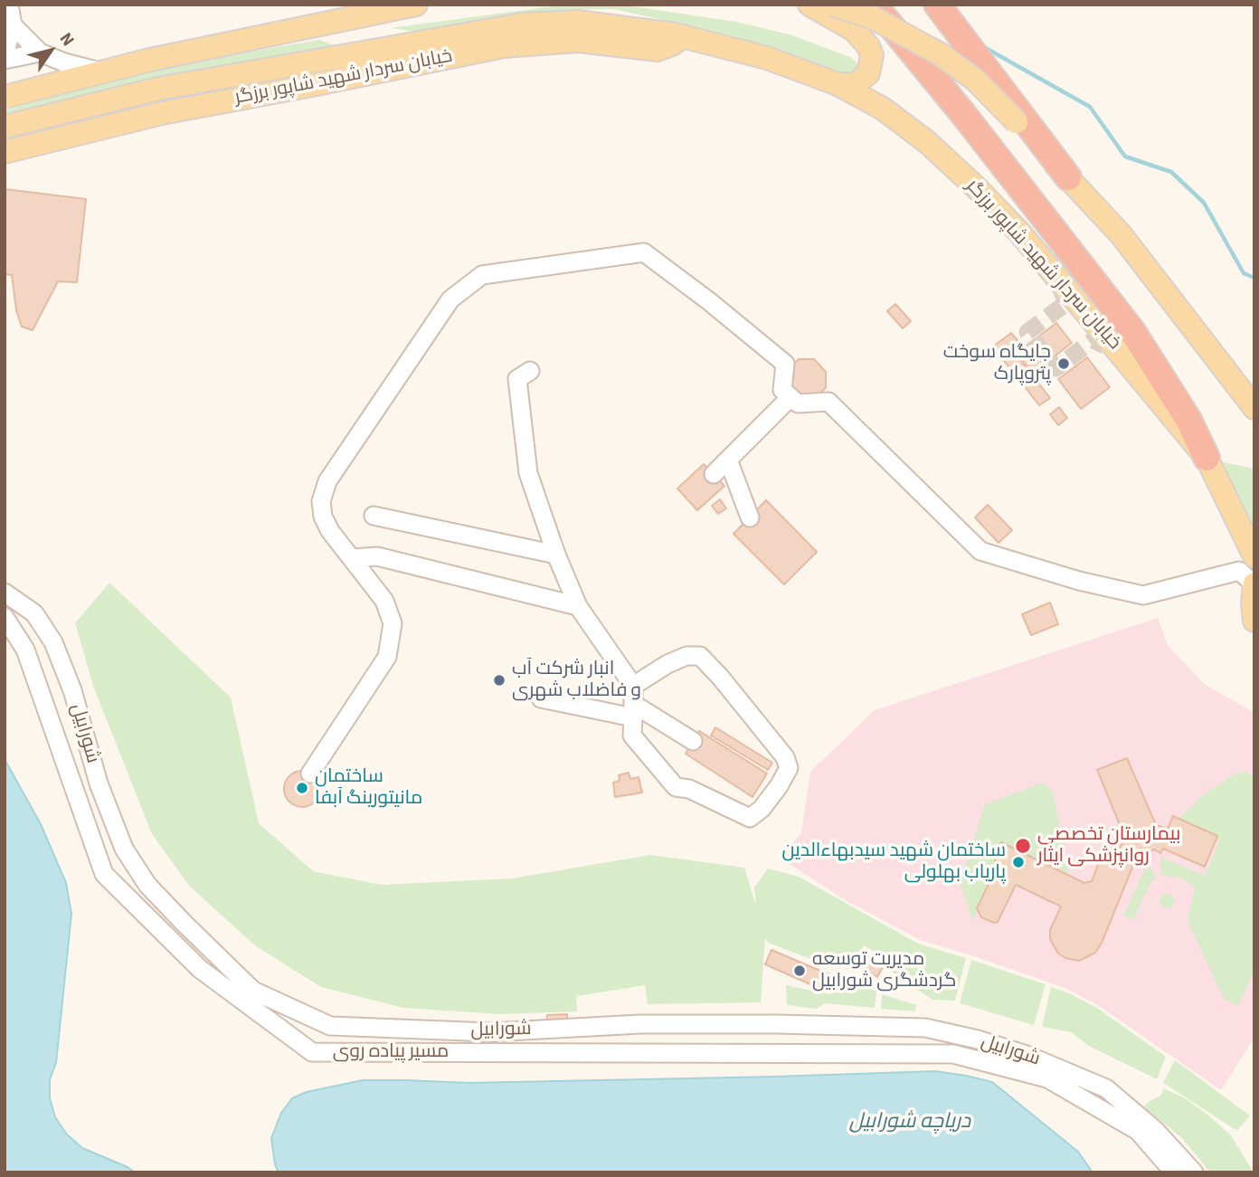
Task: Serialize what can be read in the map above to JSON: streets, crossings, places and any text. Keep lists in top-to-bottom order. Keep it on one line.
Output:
{"streets":{"main road":["خیابان سردار شهید شاپور برزگر"],"street":["شورابیل","مسیر پیاده روی"]},"water":["دریاچه شورابیل"],"places":["جایگاه سوخت پتروپارک","انبار شرکت آب و فاضلاب شهری","ساختمان مانیتورینگ آبفا","بیمارستان تخصصی روانپزشکی ایثار","ساختمان شهید سیدبهاءالدین پاریاب بهلولی","مدیریت توسعه گردشگری شورابیل"],"north":"top right"}
